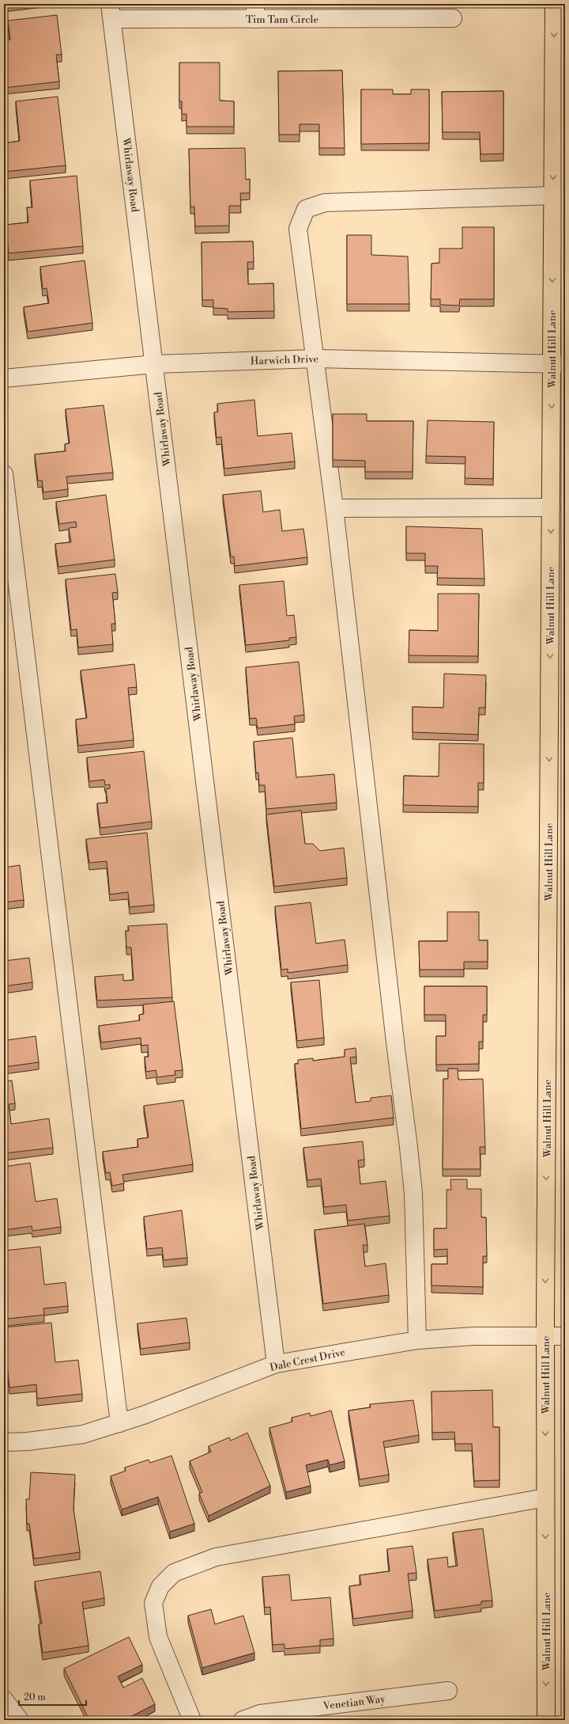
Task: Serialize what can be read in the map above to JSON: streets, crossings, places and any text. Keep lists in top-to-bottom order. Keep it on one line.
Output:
{"streets":{"main road":["Walnut Hill Lane"],"street":["Tim Tam Circle","Whirlaway Road","Harwich Drive","Dale Crest Drive","Venetian Way"]},"crossings":[["Tim Tam Circle","Whirlaway Road"],["Whirlaway Road","Harwich Drive"],["Whirlaway Road","Dale Crest Drive"],["Walnut Hill Lane","Harwich Drive"],["Walnut Hill Lane","Dale Crest Drive"]],"one_way":["Walnut Hill Lane"],"scale_bar":"20 m"}
